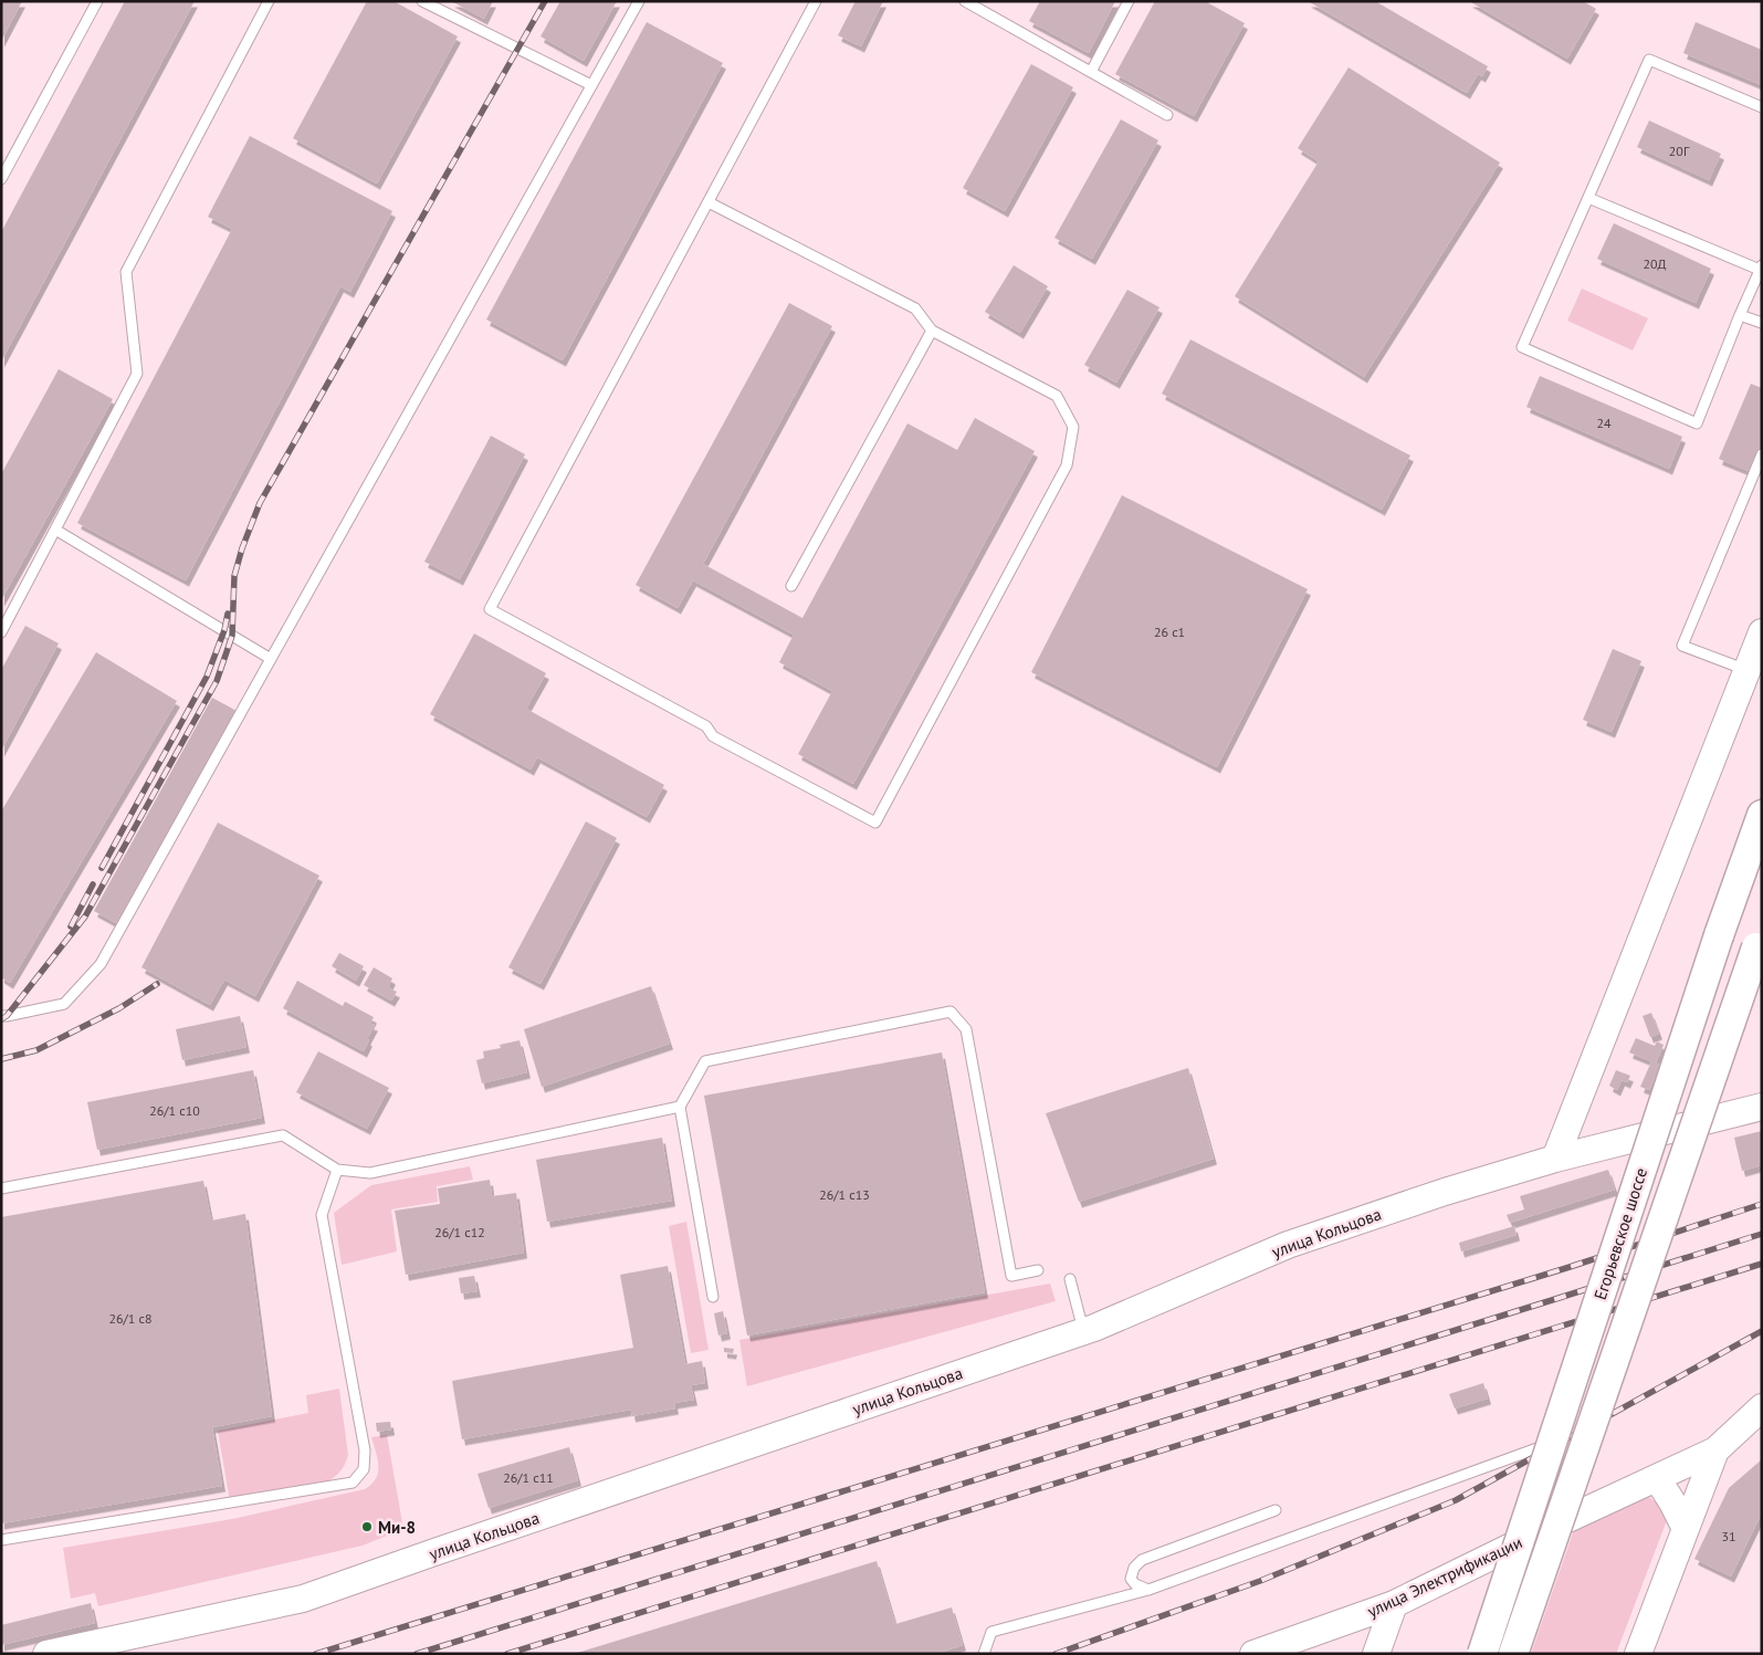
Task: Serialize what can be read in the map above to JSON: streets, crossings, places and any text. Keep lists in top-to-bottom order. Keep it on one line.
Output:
{"streets":{"main road":["Егорьевское шоссе"],"street":["улица Кольцова","улица Электрификации"]},"places":["Ми-8"],"house_numbers":["20Г","20Д","24","26 с1","26/1 с10","26/1 с13","26/1 с12","26/1 с8","26/1 с11","31"]}
